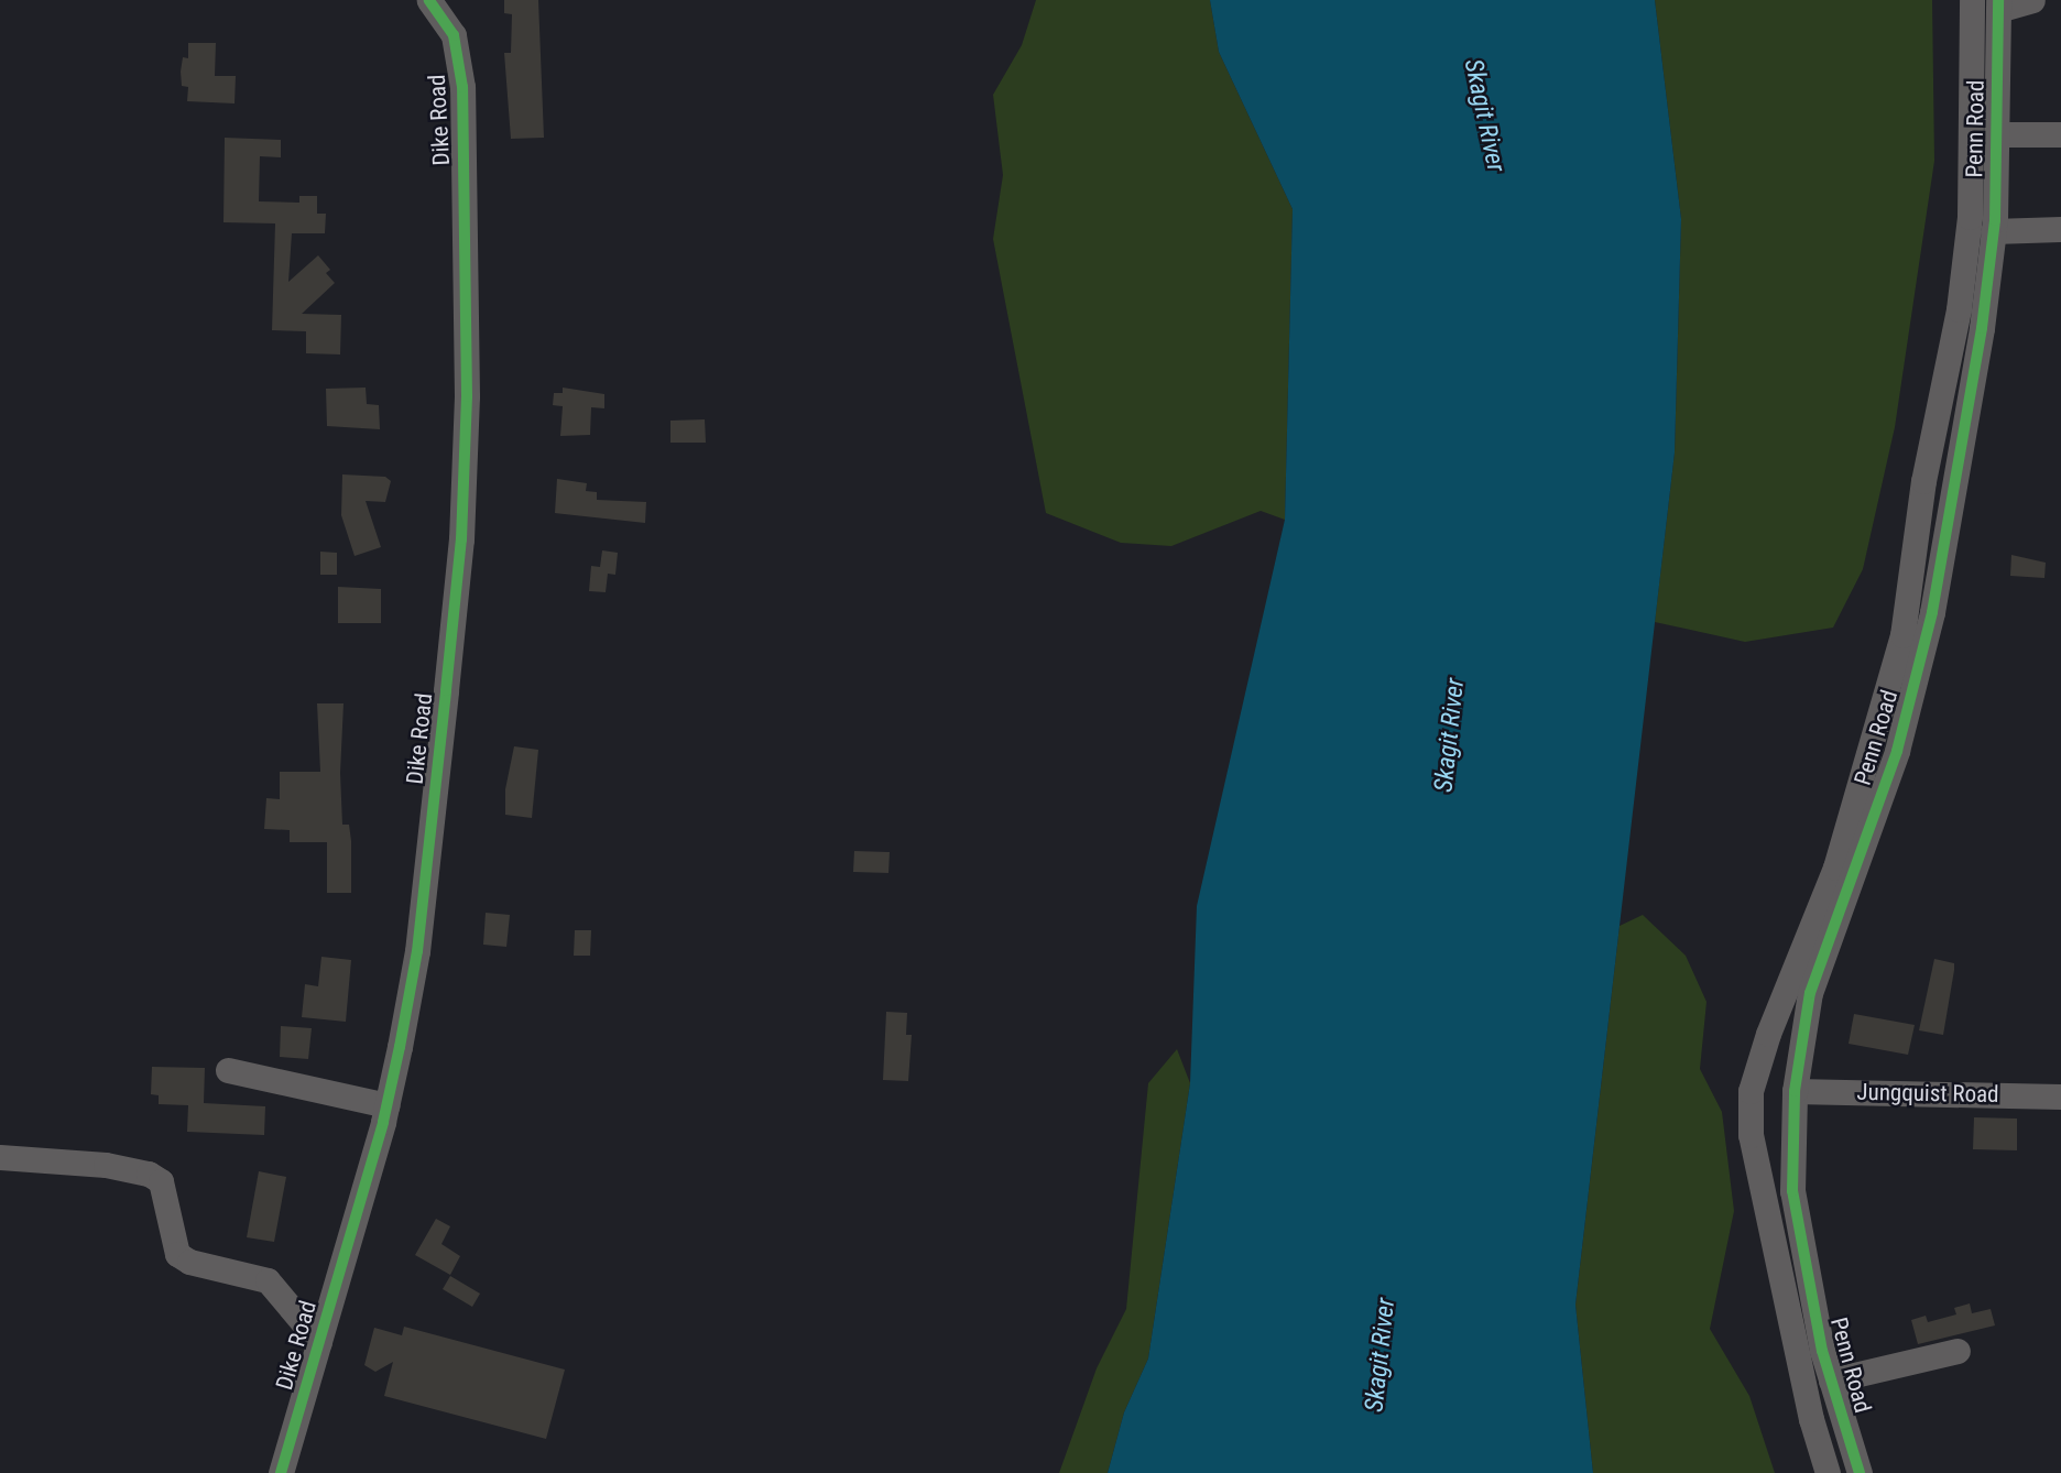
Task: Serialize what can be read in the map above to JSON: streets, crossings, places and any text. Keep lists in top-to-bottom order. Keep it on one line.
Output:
{"streets":{"street":["Dike Road","Penn Road","Jungquist Road"]},"crossings":[["Penn Road","Jungquist Road"]],"water":["Skagit River"]}
